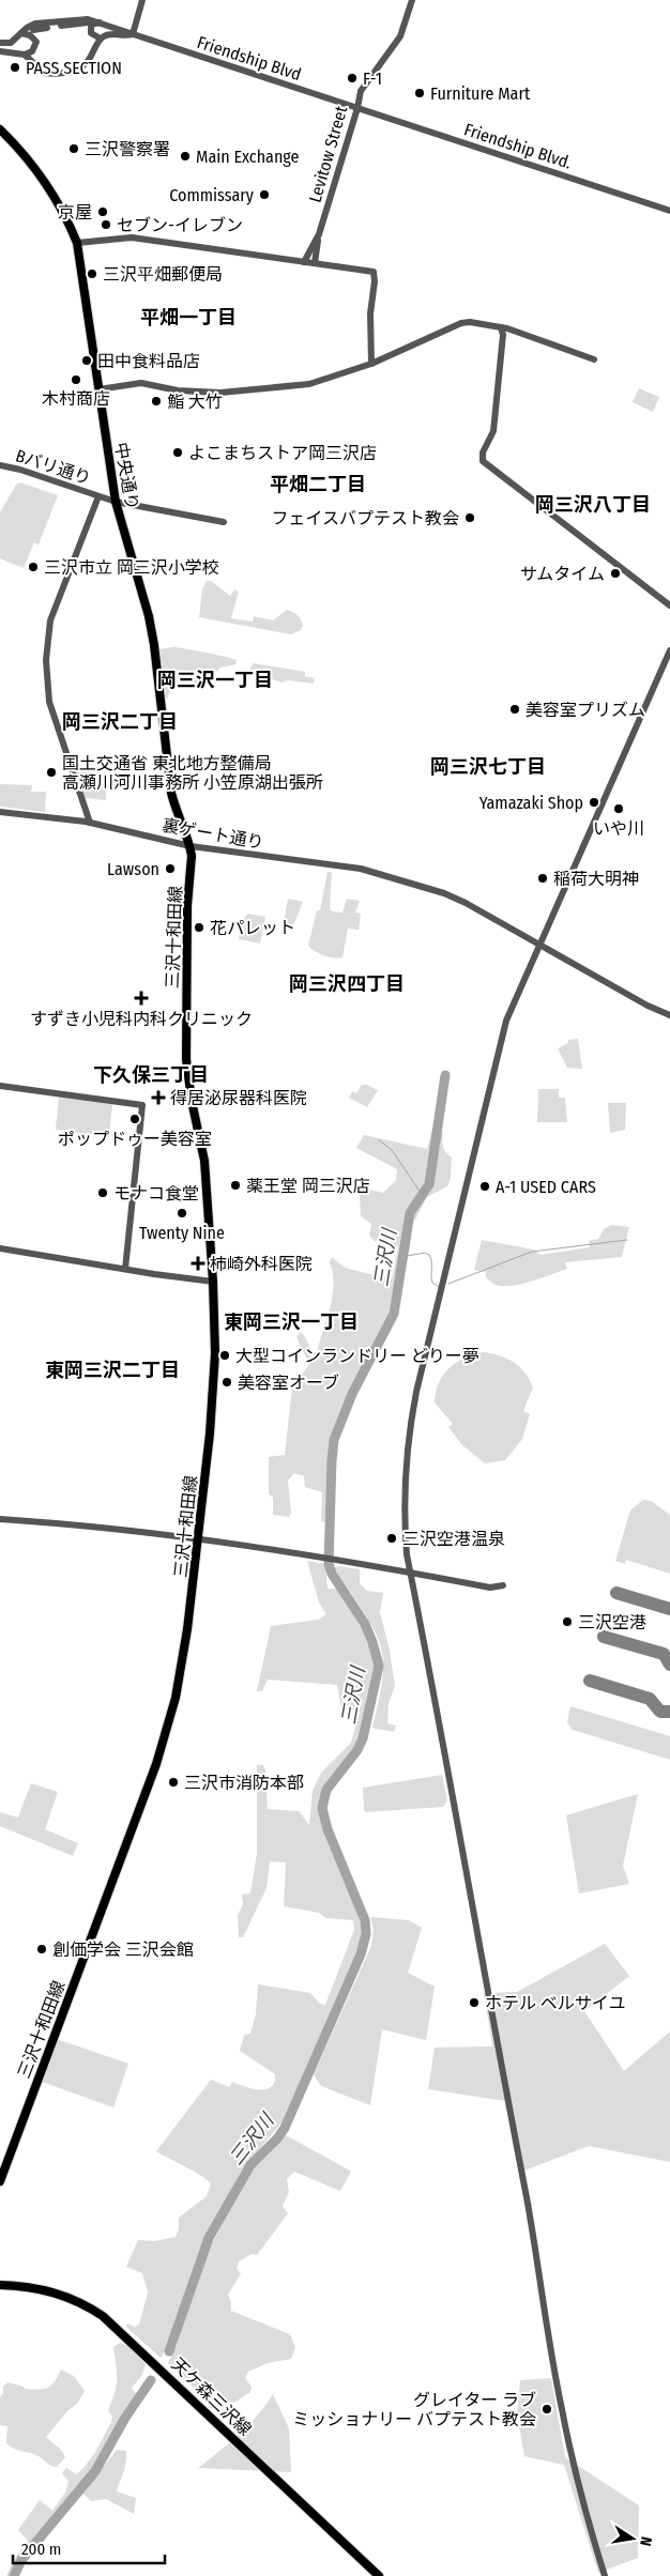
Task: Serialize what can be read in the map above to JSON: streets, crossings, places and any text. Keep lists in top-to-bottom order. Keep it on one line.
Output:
{"streets":{"main road":["中央通り","三沢十和田線","天ケ森三沢線"],"street":["Friendship Blvd","Friendship Blvd.","Levitow Street","Bバリ通り","裏ゲート通り"]},"crossings":[["Friendship Blvd","Friendship Blvd."],["Friendship Blvd","Levitow Street"],["Friendship Blvd.","Levitow Street"],["Bバリ通り","中央通り"],["中央通り","裏ゲート通り"],["中央通り","三沢十和田線"],["裏ゲート通り","三沢十和田線"]],"districts":["平畑一丁目","平畑二丁目","岡三沢八丁目","岡三沢一丁目","岡三沢二丁目","岡三沢七丁目","岡三沢四丁目","下久保三丁目","東岡三沢一丁目","東岡三沢二丁目"],"water":["三沢川"],"places":{"other":["PASS SECTION","F-1","Furniture Mart","三沢警察署","Main Exchange","Commissary","京屋","セブン-イレブン","三沢平畑郵便局","田中食料品店","木村商店","鮨 大竹","よこまちストア岡三沢店","フェイスバプテスト教会","三沢市立 岡三沢小学校","サムタイム","美容室プリズム","国土交通省 東北地方整備局 高瀬川河川事務所 小笠原湖出張所","Yamazaki Shop","いや川","Lawson","稲荷大明神","花パレット","ポップドゥー美容室","薬王堂 岡三沢店","A-1 USED CARS","モナコ食堂","Twenty Nine","大型コインランドリー どりー夢","美容室オーブ","三沢空港温泉","三沢空港","三沢市消防本部","創価学会 三沢会館","ホテル ベルサイユ","グレイター ラブ ミッショナリー バプテスト教会"],"health":["すずき小児科内科クリニック","得居泌尿器科医院","柿崎外科医院"]},"scale_bar":"200 m","north":"right"}
